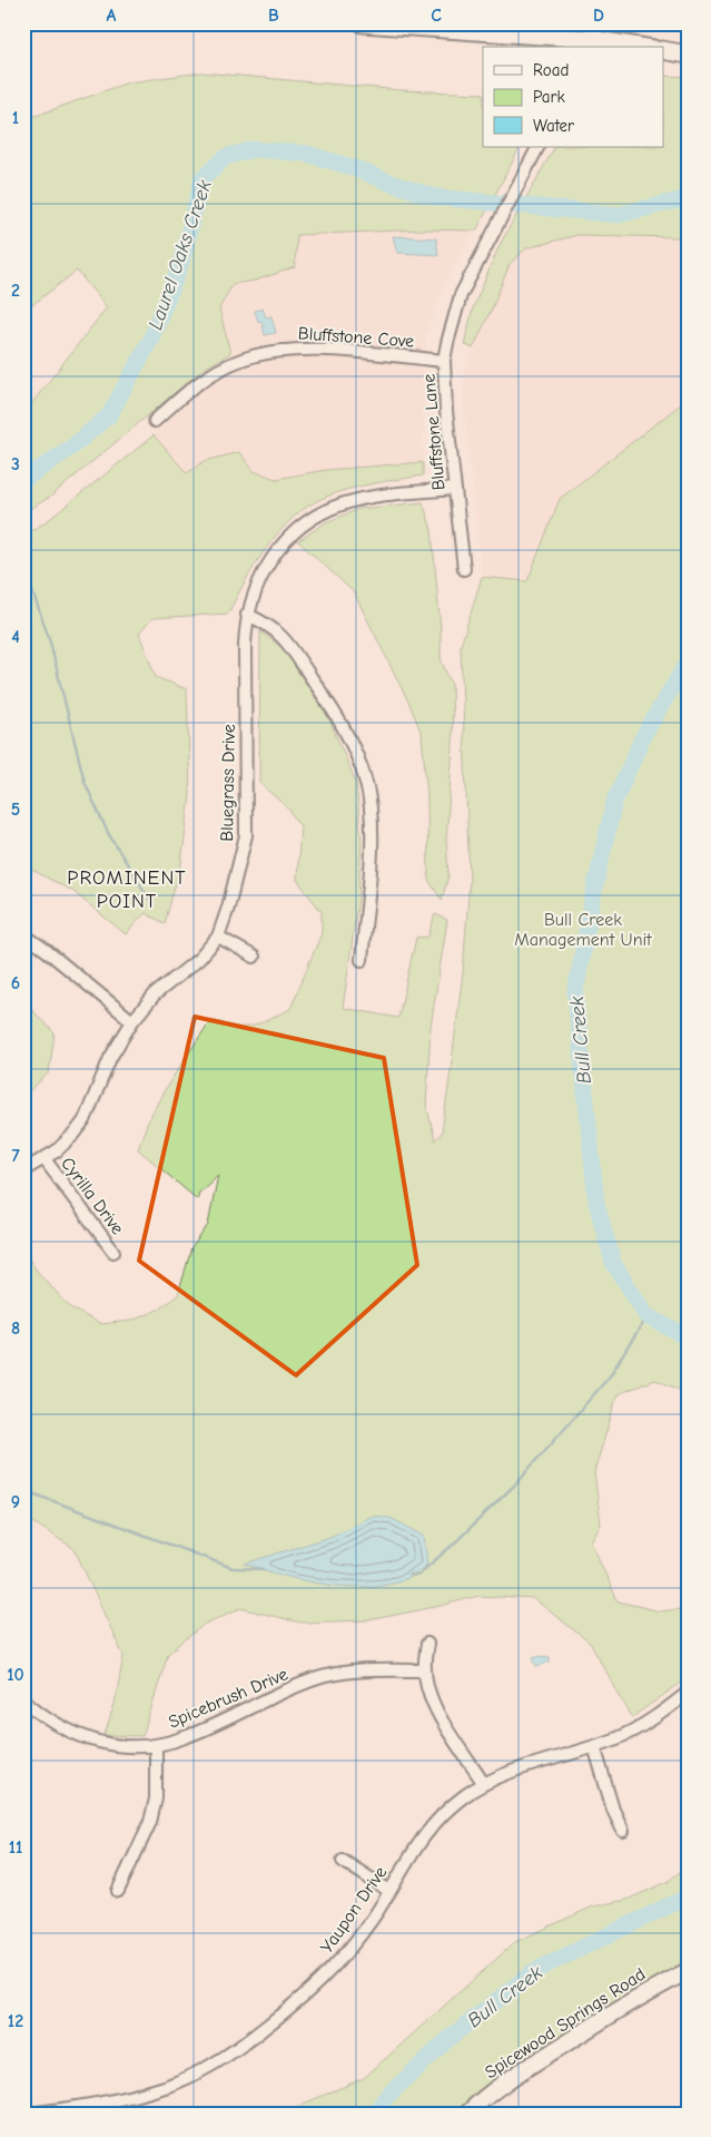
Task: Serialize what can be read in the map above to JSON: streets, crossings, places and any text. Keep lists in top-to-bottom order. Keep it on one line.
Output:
{"streets":{"main road":["Spicewood Springs Road"],"street":["Bluffstone Cove","Bluffstone Lane","Bluegrass Drive","Cyrilla Drive","Spicebrush Drive","Yaupon Drive"]},"crossings":[["Bluffstone Cove","Bluffstone Lane"],["Bluffstone Lane","Bluegrass Drive"],["Bluegrass Drive","Cyrilla Drive"]],"districts":["PROMINENT POINT"],"water":["Laurel Oaks Creek","Bull Creek"],"parks":["Bull Creek Management Unit"],"legend":["Road","Park","Water"],"grid":{"columns":["A","B","C","D"],"rows":["1","2","3","4","5","6","7","8","9","10","11","12"]}}
